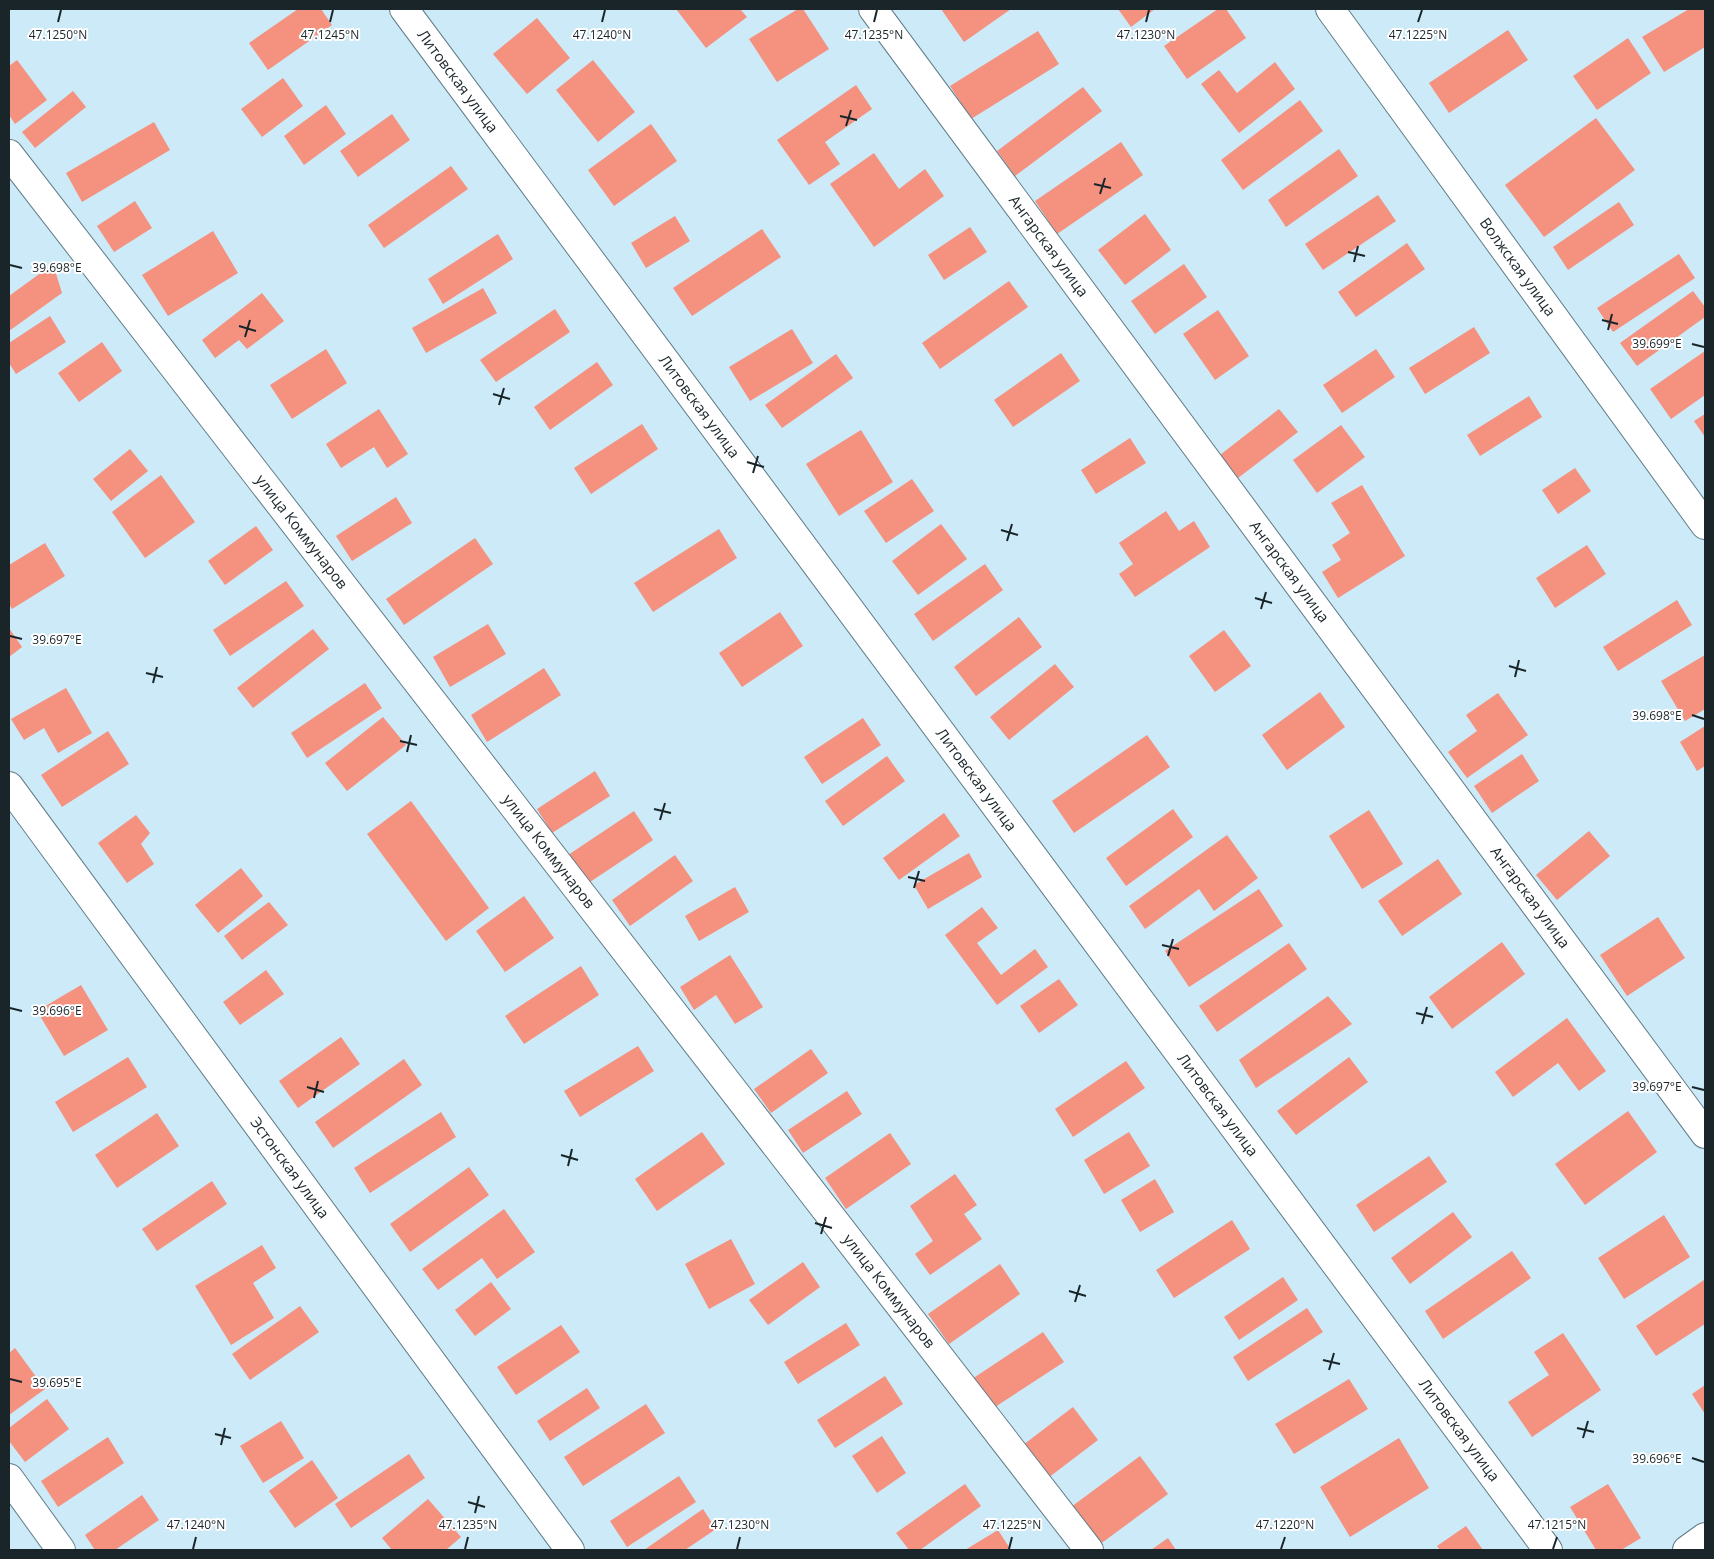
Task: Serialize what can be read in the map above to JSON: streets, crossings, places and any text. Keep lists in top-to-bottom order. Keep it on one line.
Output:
{"streets":{"street":["Литовская улица","Ангарская улица","Волжская улица","улица Коммунаров","Эстонская улица"]},"coordinates":["47.1250°N","47.1245°N","47.1240°N","47.1235°N","47.1230°N","47.1225°N","39.698°E","39.699°E","39.697°E","39.696°E","39.695°E","47.1220°N","47.1215°N"]}
